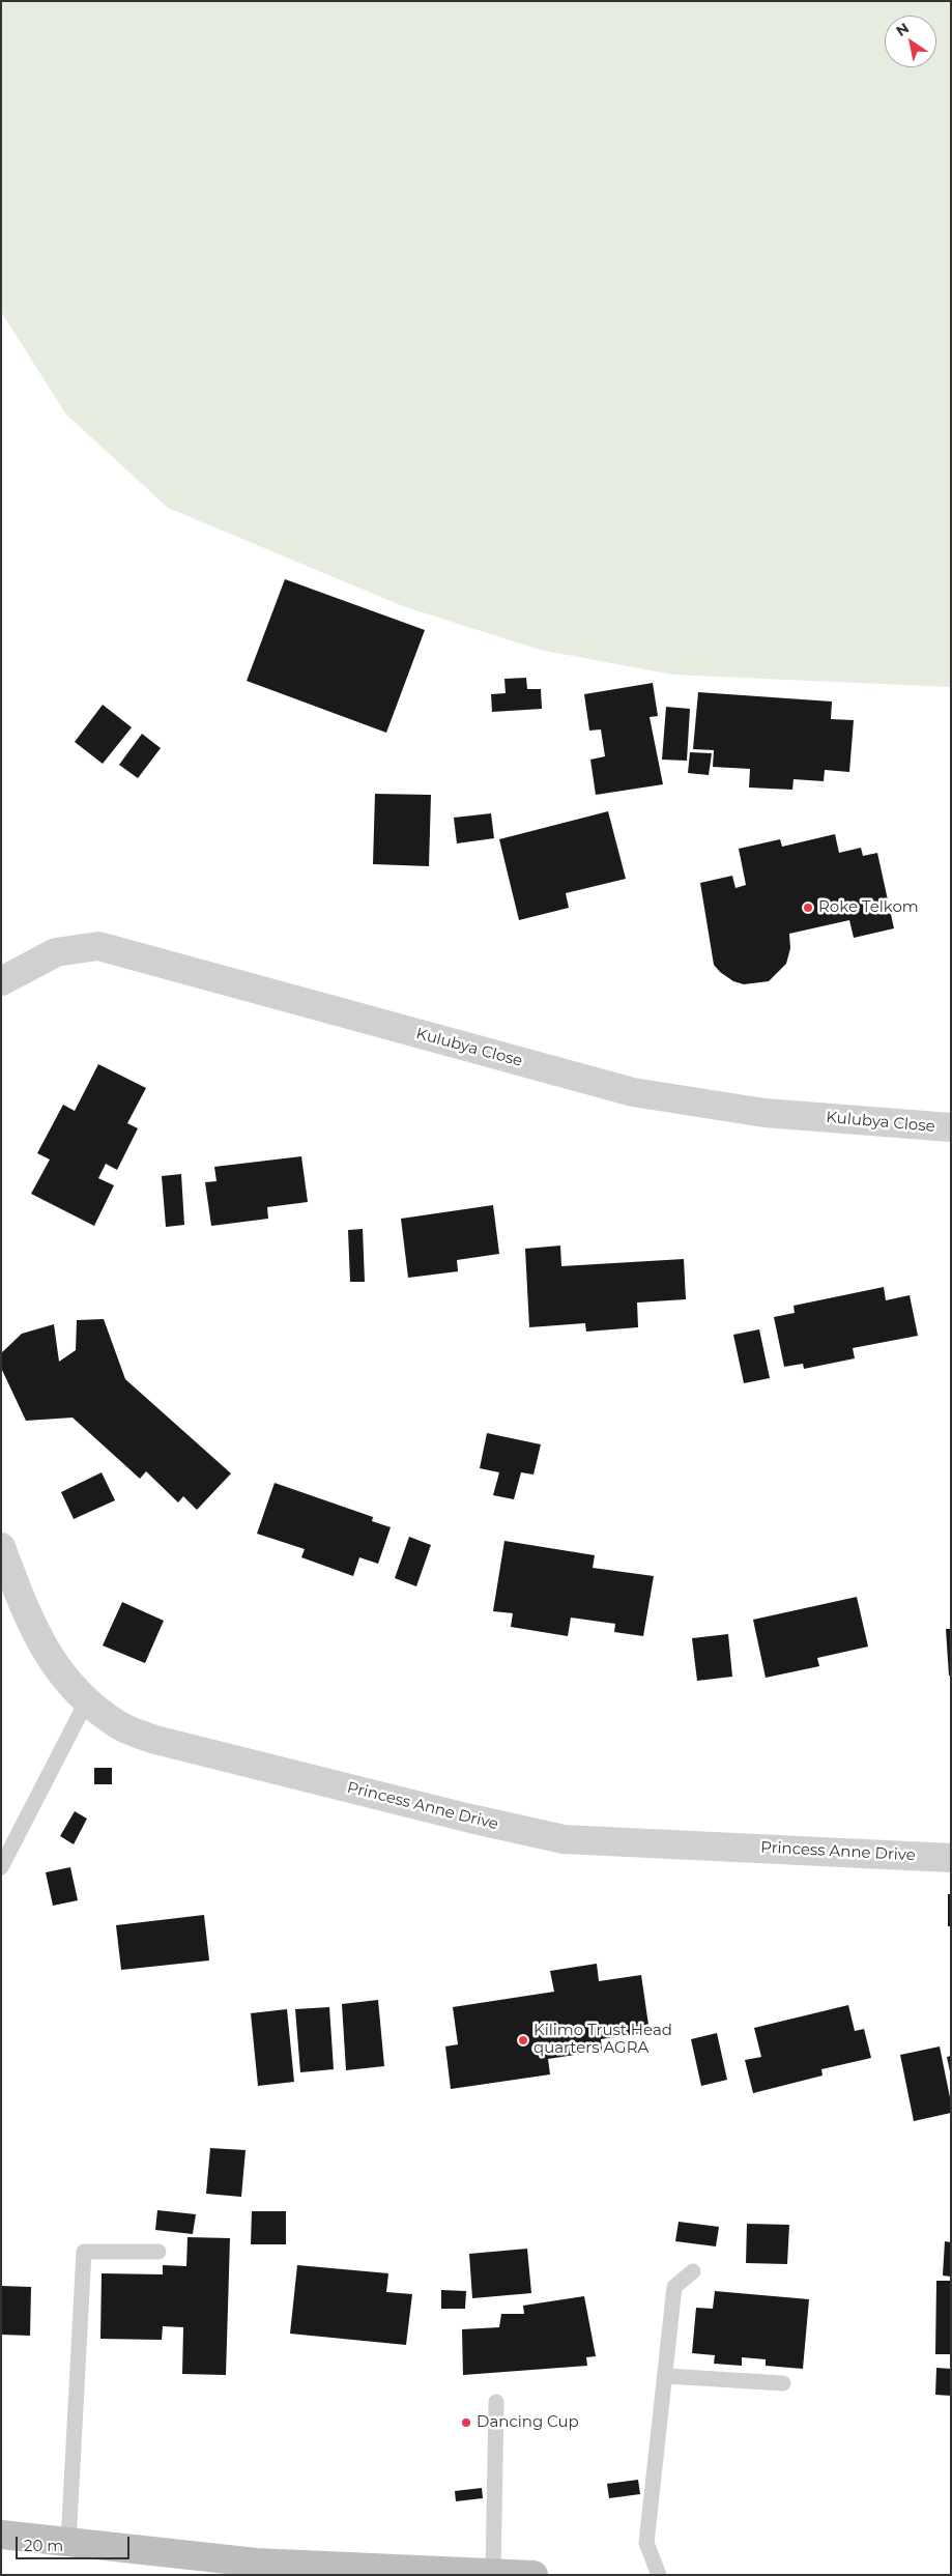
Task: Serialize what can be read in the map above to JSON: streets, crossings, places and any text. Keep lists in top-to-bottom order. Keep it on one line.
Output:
{"streets":{"street":["Kulubya Close","Princess Anne Drive"]},"places":["Roke Telkom","Kilimo Trust Head quarters AGRA","Dancing Cup"],"scale_bar":"20 m","north":"top left"}
